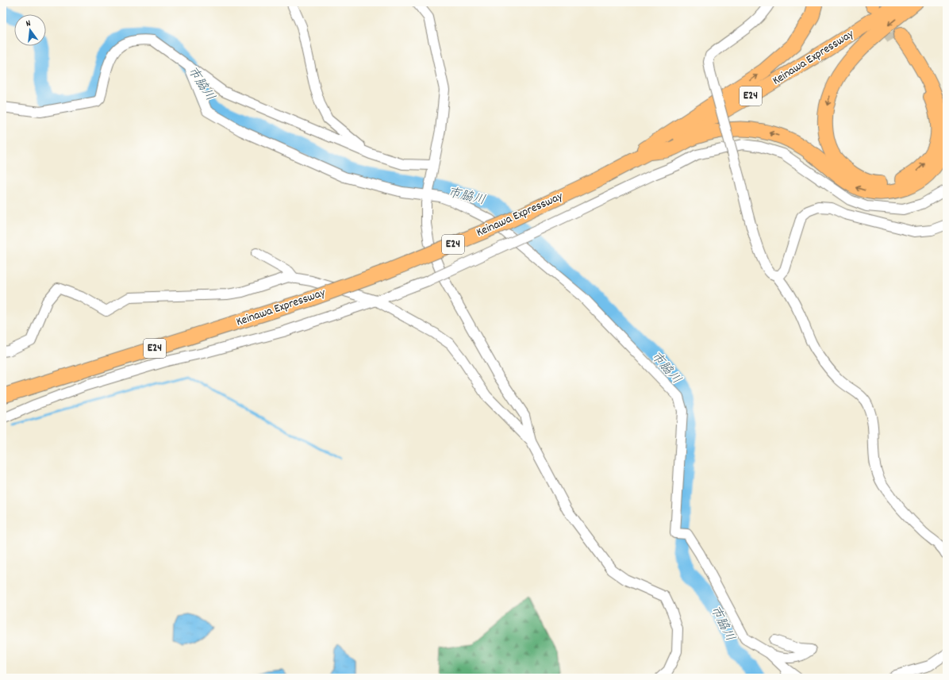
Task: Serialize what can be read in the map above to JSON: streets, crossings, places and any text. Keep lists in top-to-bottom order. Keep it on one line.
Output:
{"streets":{"highway":["Keinawa Expressway","E24"]},"water":["市脇川"],"north":"top"}
